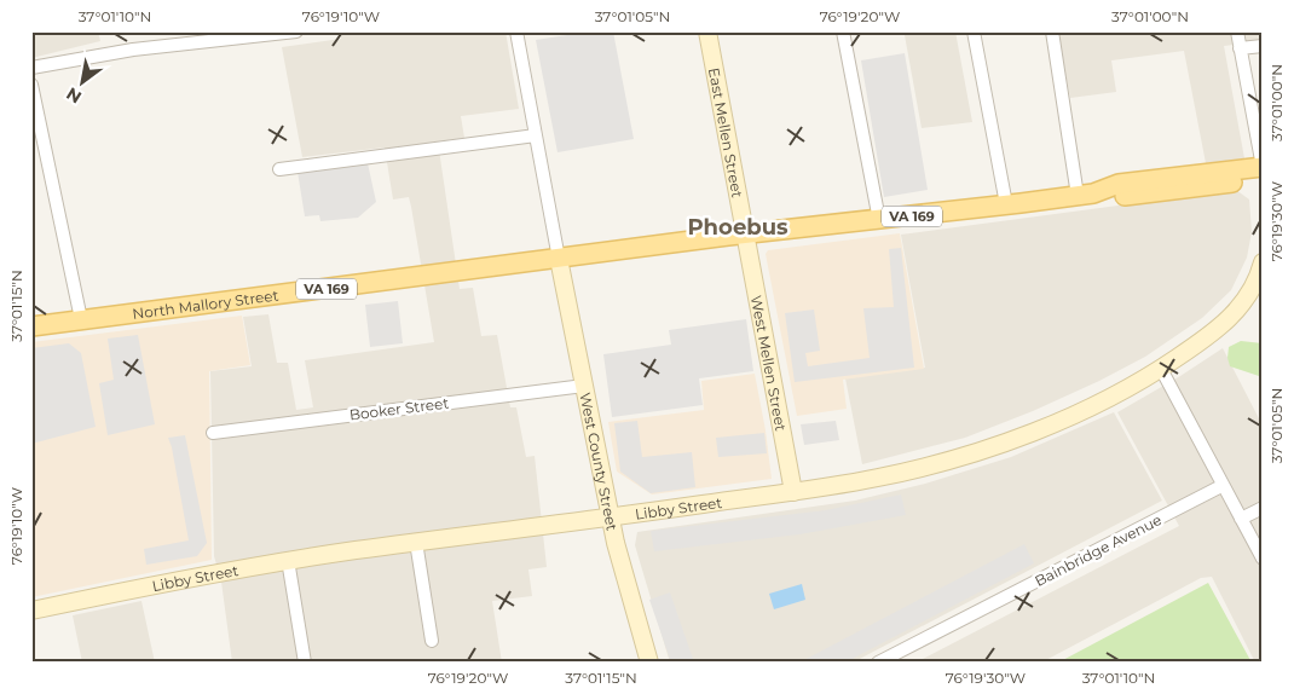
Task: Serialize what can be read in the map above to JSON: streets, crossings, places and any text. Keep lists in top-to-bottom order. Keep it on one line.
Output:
{"streets":{"main road":["VA 169","North Mallory Street"],"street":["East Mellen Street","West Mellen Street","Booker Street","West County Street","Libby Street","Bainbridge Avenue"]},"crossings":[["East Mellen Street","VA 169"],["East Mellen Street","West Mellen Street"],["VA 169","North Mallory Street"],["VA 169","West Mellen Street"],["VA 169","West County Street"],["North Mallory Street","West County Street"],["West Mellen Street","Libby Street"],["Booker Street","West County Street"],["West County Street","Libby Street"]],"districts":["Phoebus"],"north":"bottom left","coordinates":["37°01'10\"N","76°19'10\"W","37°01'05\"N","76°19'20\"W","37°01'00\"N","76°19'30\"W","37°01'15\"N"]}
